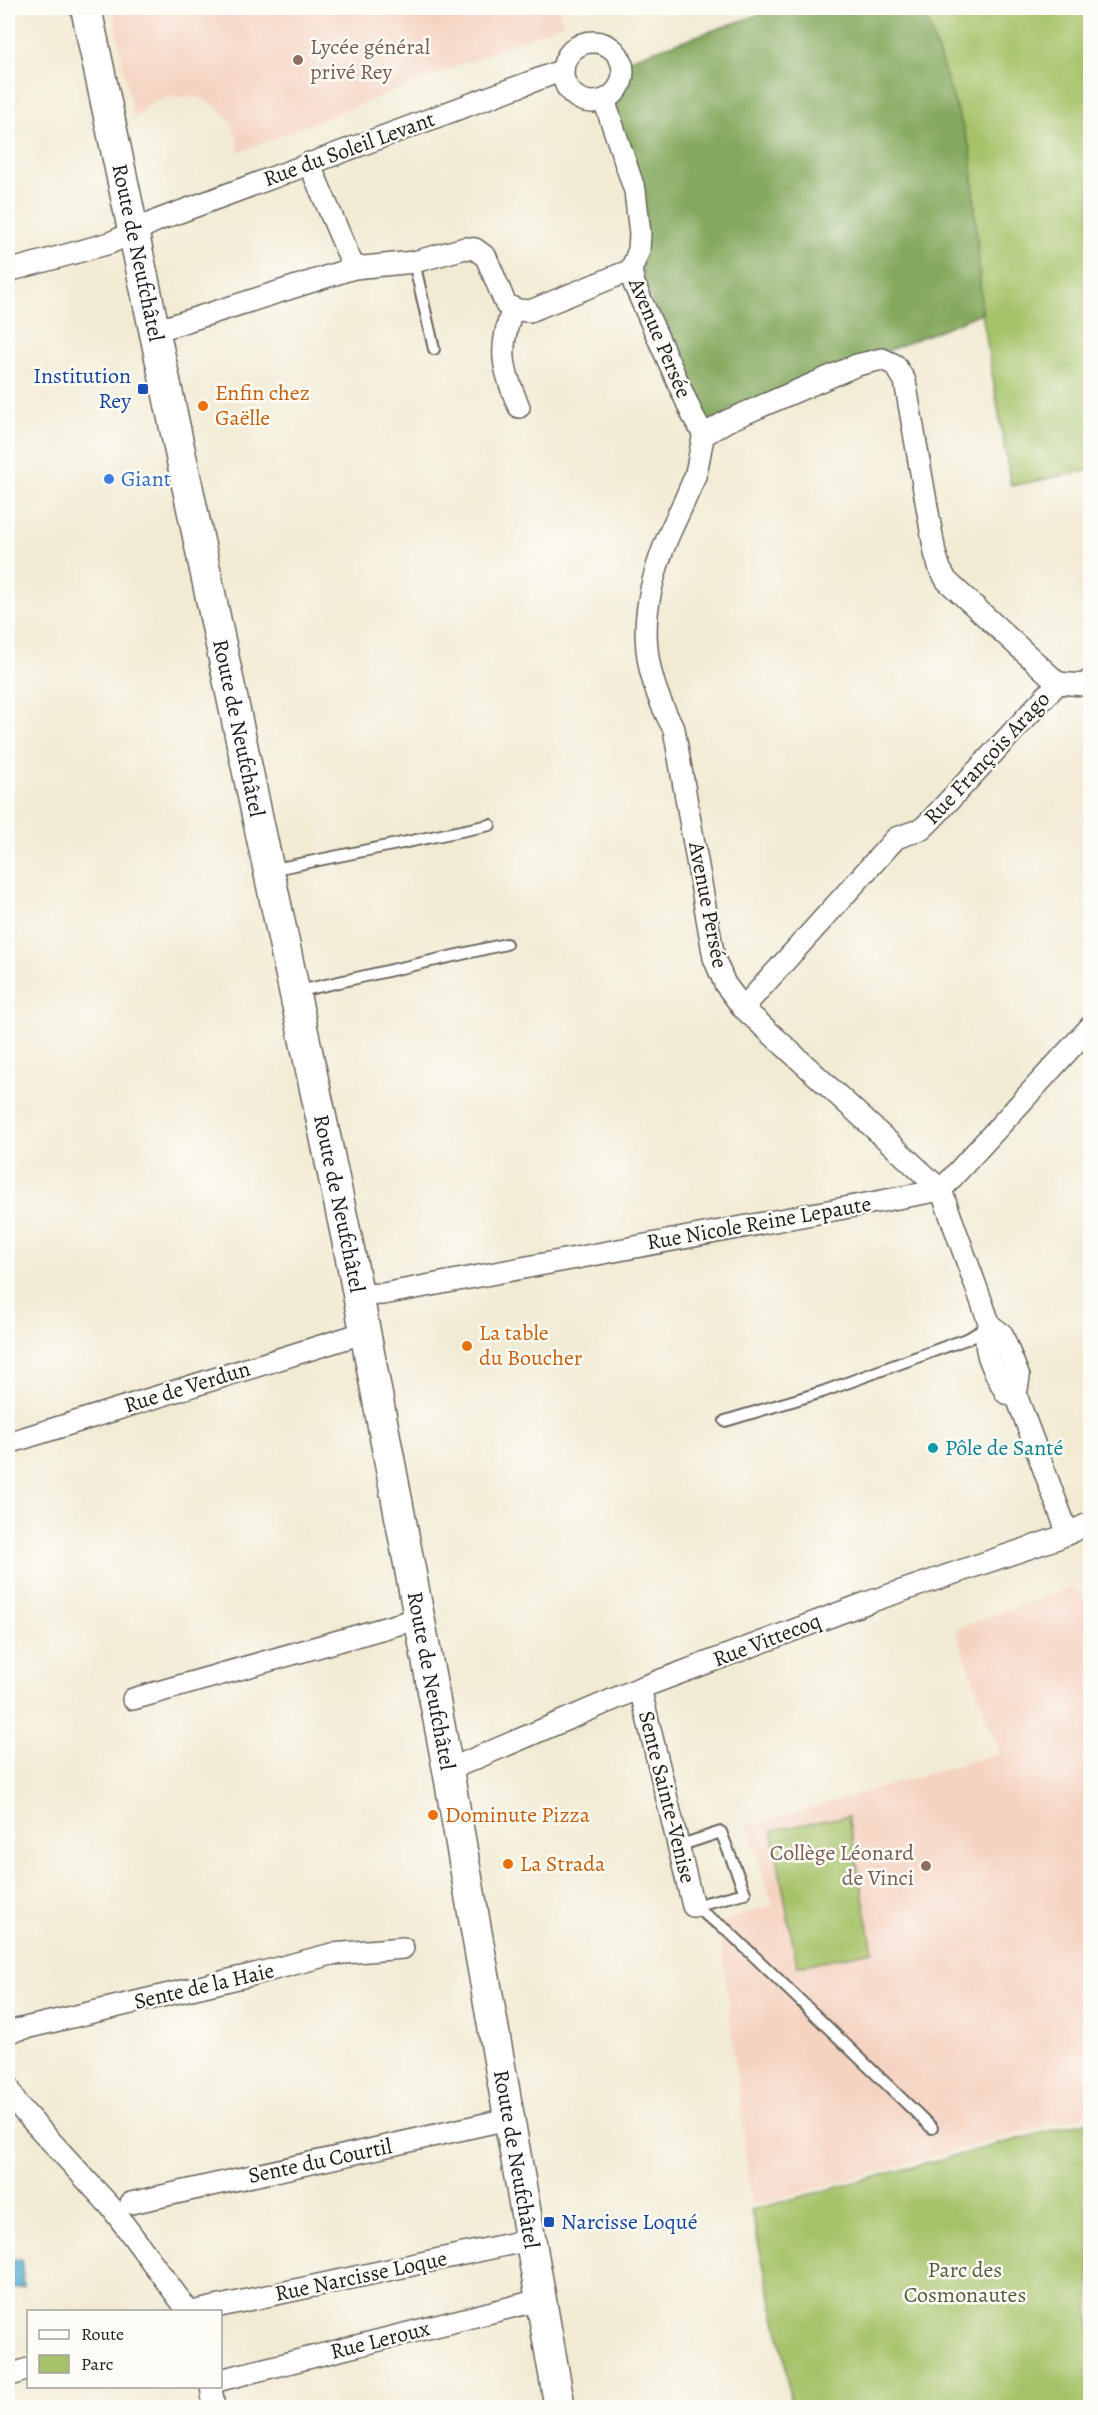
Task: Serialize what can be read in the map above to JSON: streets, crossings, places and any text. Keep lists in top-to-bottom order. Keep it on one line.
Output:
{"streets":{"main road":["Route de Neufchâtel"],"street":["Rue du Soleil Levant","Avenue Persée","Rue François Arago","Rue Nicole Reine Lepaute","Rue de Verdun","Rue Vittecoq","Sente Sainte-Venise","Sente de la Haie","Sente du Courtil","Rue Narcisse Loque","Rue Leroux"]},"crossings":[["Rue du Soleil Levant","Route de Neufchâtel"],["Rue du Soleil Levant","Avenue Persée"],["Route de Neufchâtel","Rue Nicole Reine Lepaute"],["Route de Neufchâtel","Rue de Verdun"],["Route de Neufchâtel","Rue Vittecoq"],["Route de Neufchâtel","Sente du Courtil"],["Route de Neufchâtel","Rue Narcisse Loque"],["Route de Neufchâtel","Rue Leroux"],["Avenue Persée","Rue François Arago"],["Avenue Persée","Rue Nicole Reine Lepaute"],["Avenue Persée","Rue Vittecoq"],["Rue Vittecoq","Sente Sainte-Venise"]],"parks":["Parc des Cosmonautes"],"places":{"other":["Lycée général privé Rey","Enfin chez Gaëlle","Giant","La table du Boucher","Pôle de Santé","Dominute Pizza","La Strada","Collège Léonard de Vinci"],"transit":["Institution Rey","Narcisse Loqué"]},"legend":["Route","Parc"]}
